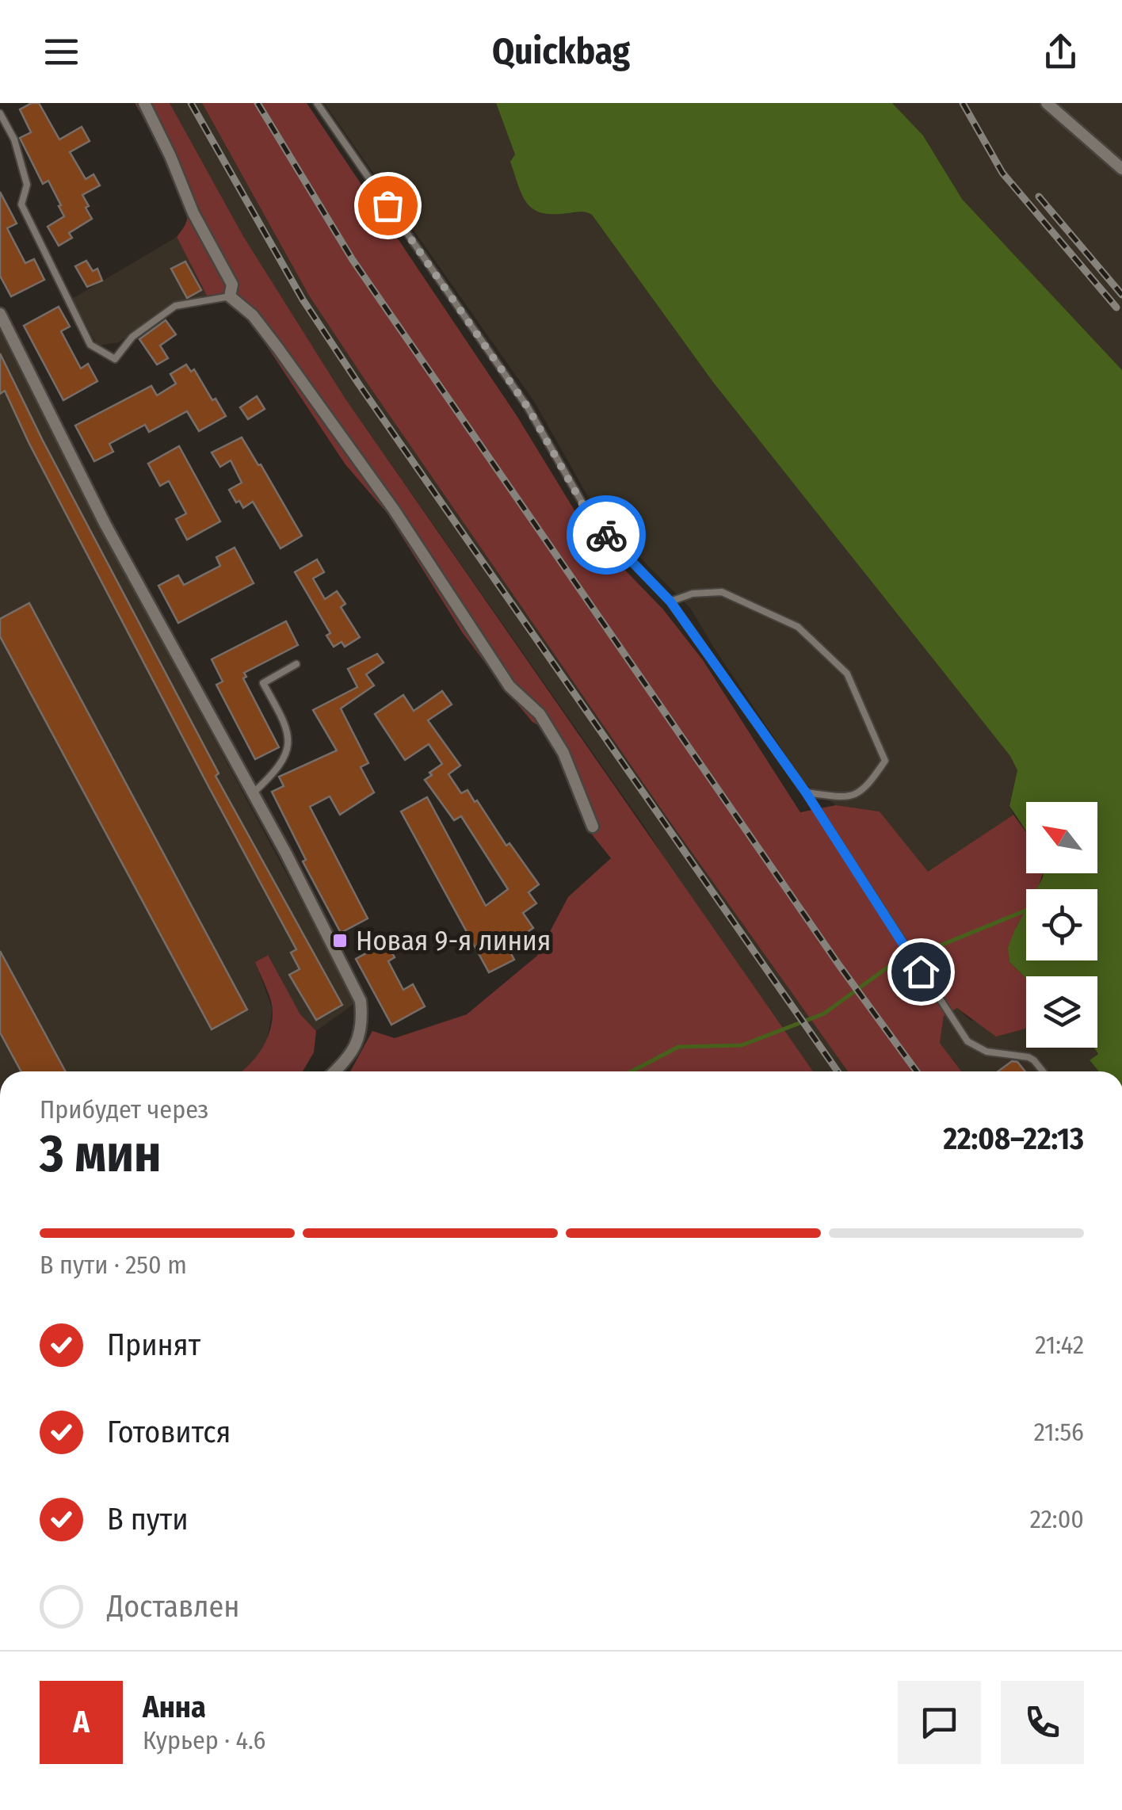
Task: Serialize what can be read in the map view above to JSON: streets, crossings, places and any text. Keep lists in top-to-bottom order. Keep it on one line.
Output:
{"places":{"transit":["Новая 9-я линия"]},"north":"top left","page":{"header":"Quickbag","heading":["3 мин","Прибудет через","22:08–22:13"],"panel":["Анна","Курьер · 4.6"],"bar":"В пути · 250 m","list":[["Принят","21:42"],["Готовится","21:56"],["В пути","22:00"],"Доставлен"],"round":"А"}}
